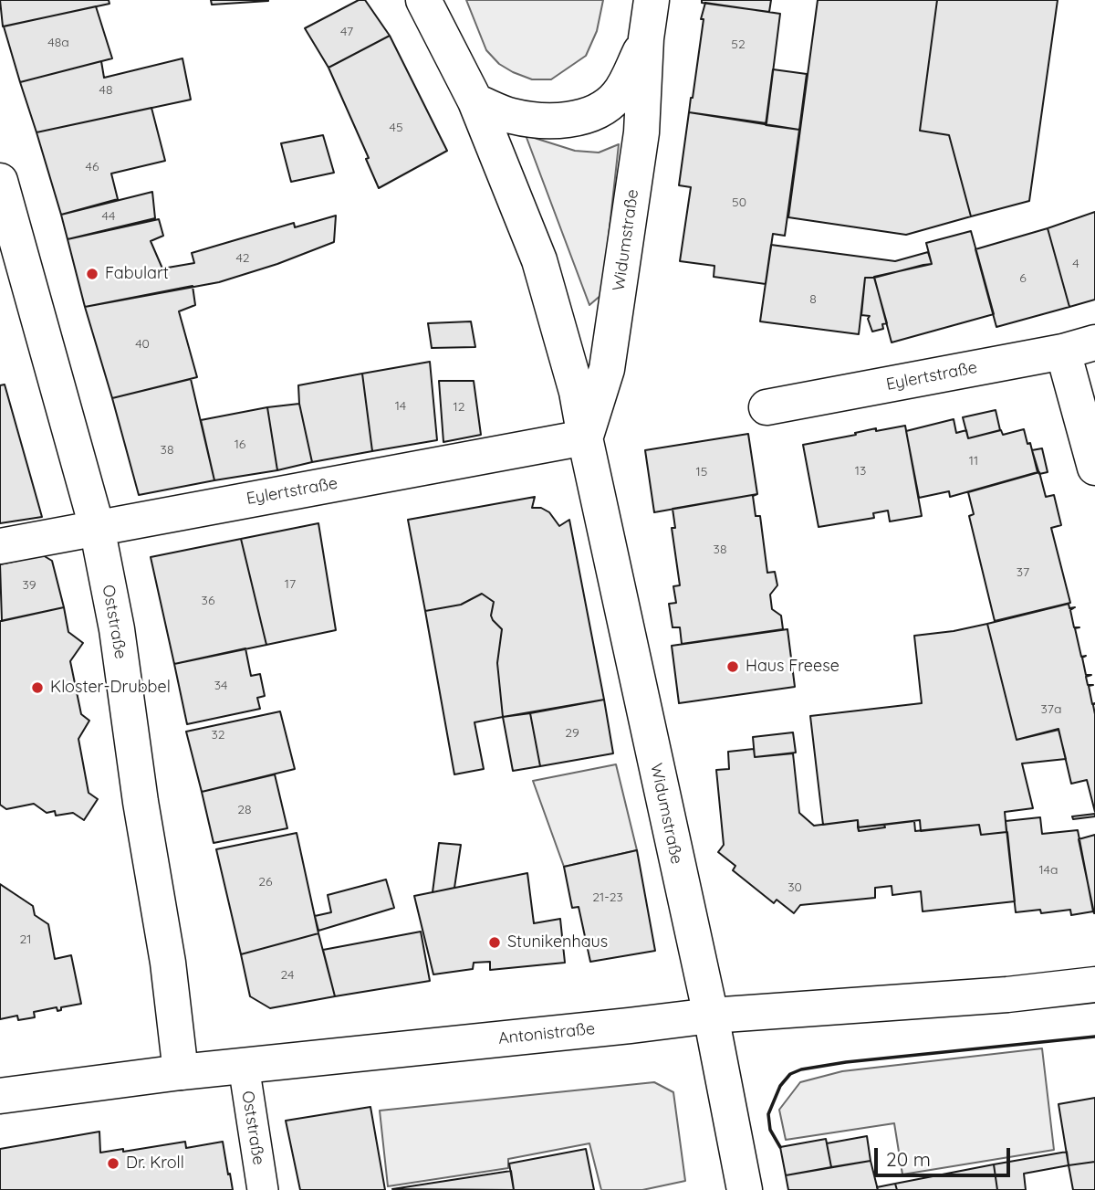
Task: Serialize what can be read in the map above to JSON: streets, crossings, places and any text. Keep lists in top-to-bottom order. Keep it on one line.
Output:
{"streets":{"street":["Widumstraße","Eylertstraße","Oststraße","Antonistraße"]},"crossings":[["Widumstraße","Eylertstraße"],["Widumstraße","Antonistraße"],["Eylertstraße","Oststraße"],["Oststraße","Antonistraße"]],"places":["Fabulart","Haus Freese","Kloster-Drubbel","Stunikenhaus","Dr. Kroll"],"house_numbers":["47","48a","52","48","45","46","50","44","42","4","6","8","40","14","12","16","38","11","13","15","38","37","17","39","36","34","37a","29","32","28","14a","26","30","21-23","21","24"],"scale_bar":"20 m"}
